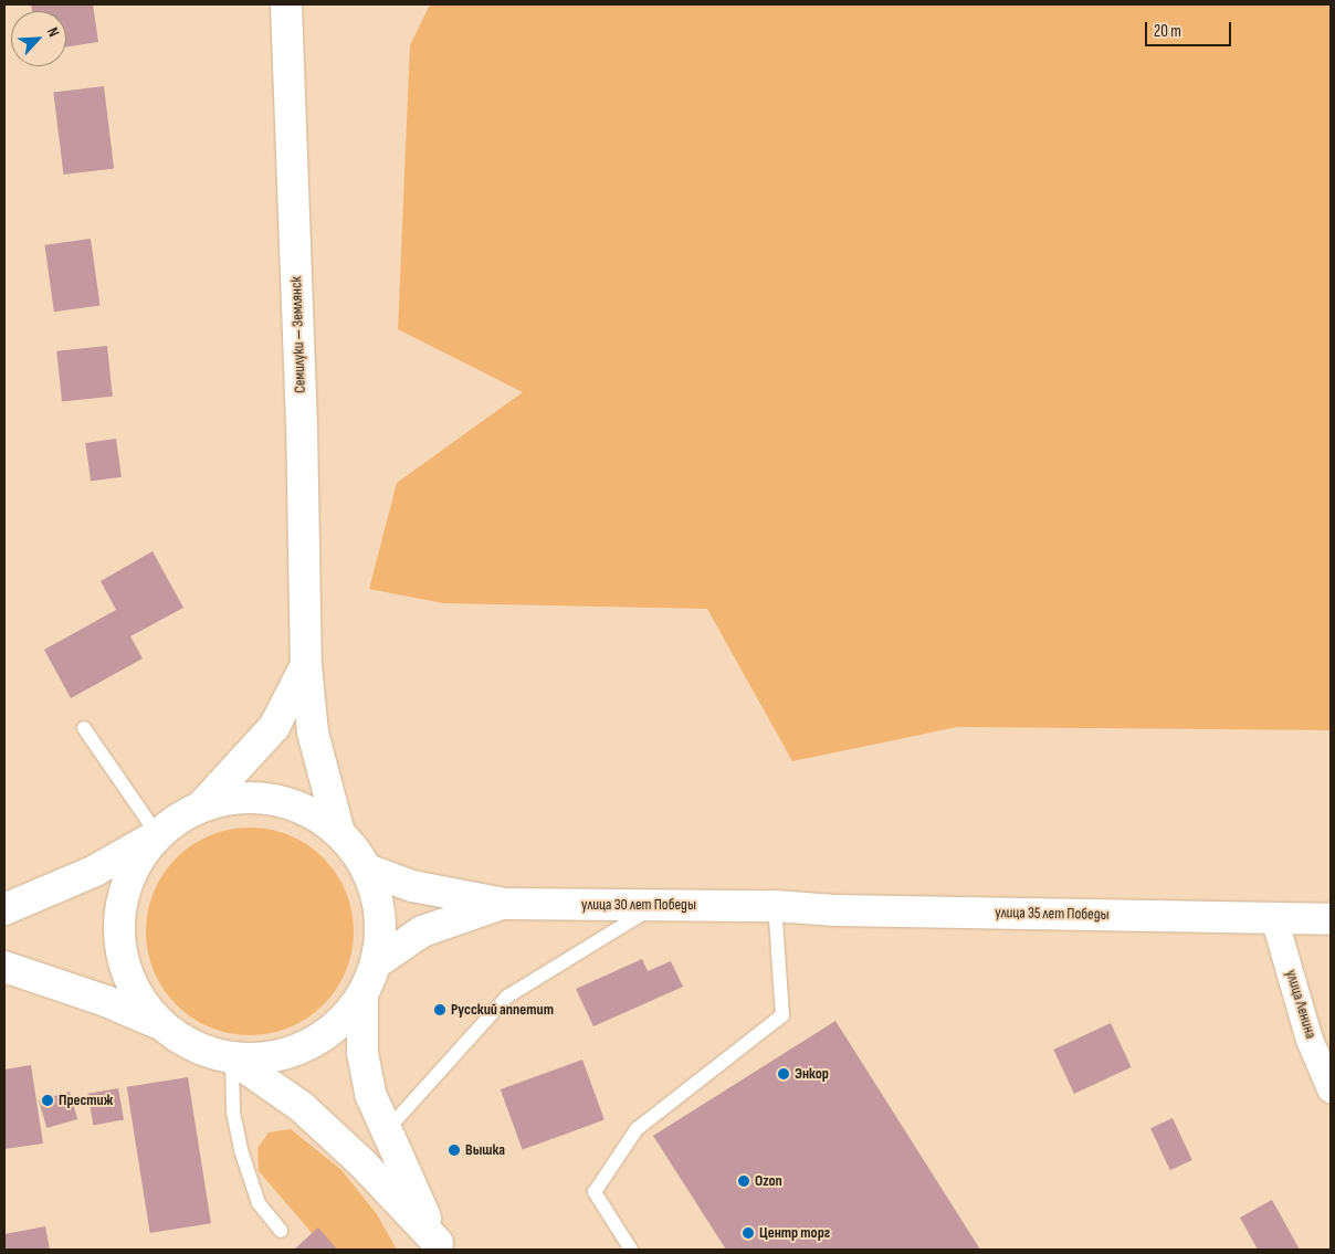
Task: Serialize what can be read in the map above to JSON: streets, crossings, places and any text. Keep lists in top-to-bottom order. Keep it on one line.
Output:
{"streets":{"main road":["Семилуки — Землянск","улица 30 лет Победы","улица 35 лет Победы"],"street":["улица Ленина"]},"crossings":[["улица 30 лет Победы","улица 35 лет Победы"],["улица 35 лет Победы","улица Ленина"]],"places":["Русский аппетит","Энкор","Престиж","Вышка","Ozon","Центр торг"],"scale_bar":"20 m","north":"top right"}
